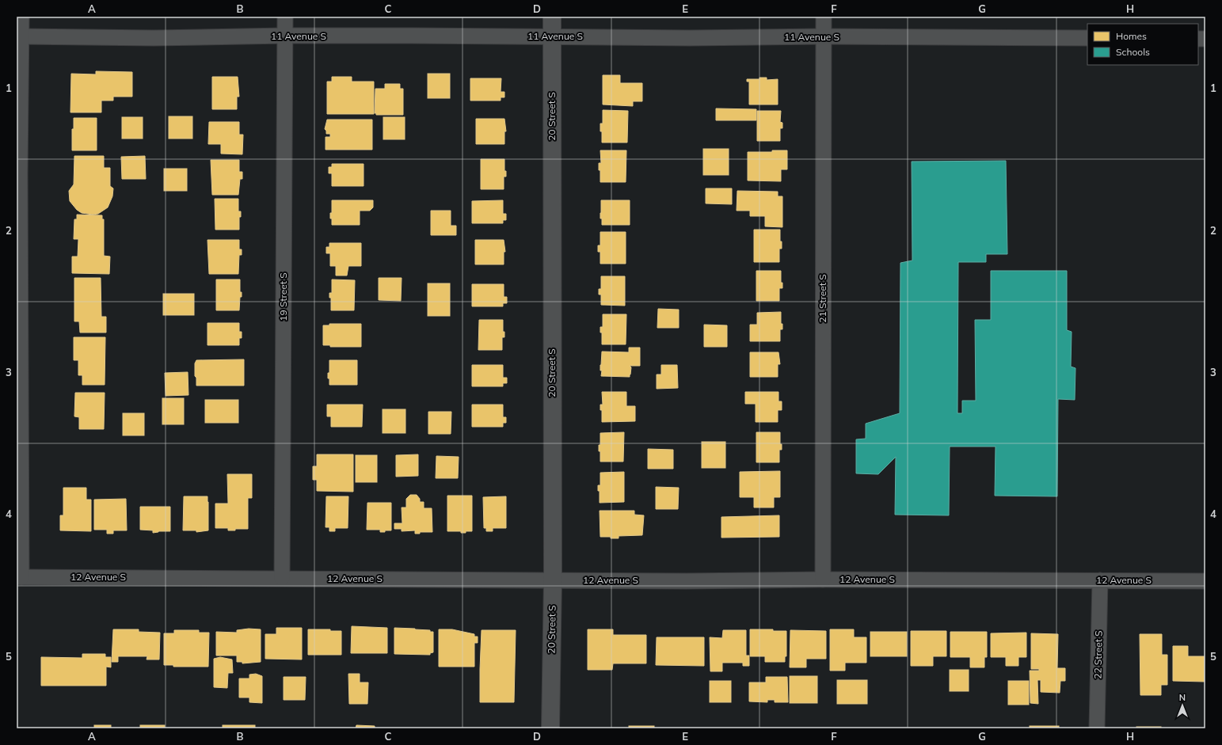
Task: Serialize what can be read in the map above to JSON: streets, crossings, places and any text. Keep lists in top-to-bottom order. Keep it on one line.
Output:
{"streets":{"street":["11 Avenue S","20 Street S","19 Street S","21 Street S","12 Avenue S","22 Street S"]},"crossings":[["11 Avenue S","20 Street S"],["11 Avenue S","19 Street S"],["11 Avenue S","21 Street S"],["20 Street S","12 Avenue S"],["19 Street S","12 Avenue S"],["21 Street S","12 Avenue S"],["12 Avenue S","22 Street S"]],"legend":["Homes","Schools"],"north":"top","grid":{"columns":["A","B","C","D","E","F","G","H"],"rows":["1","2","3","4","5"]}}
